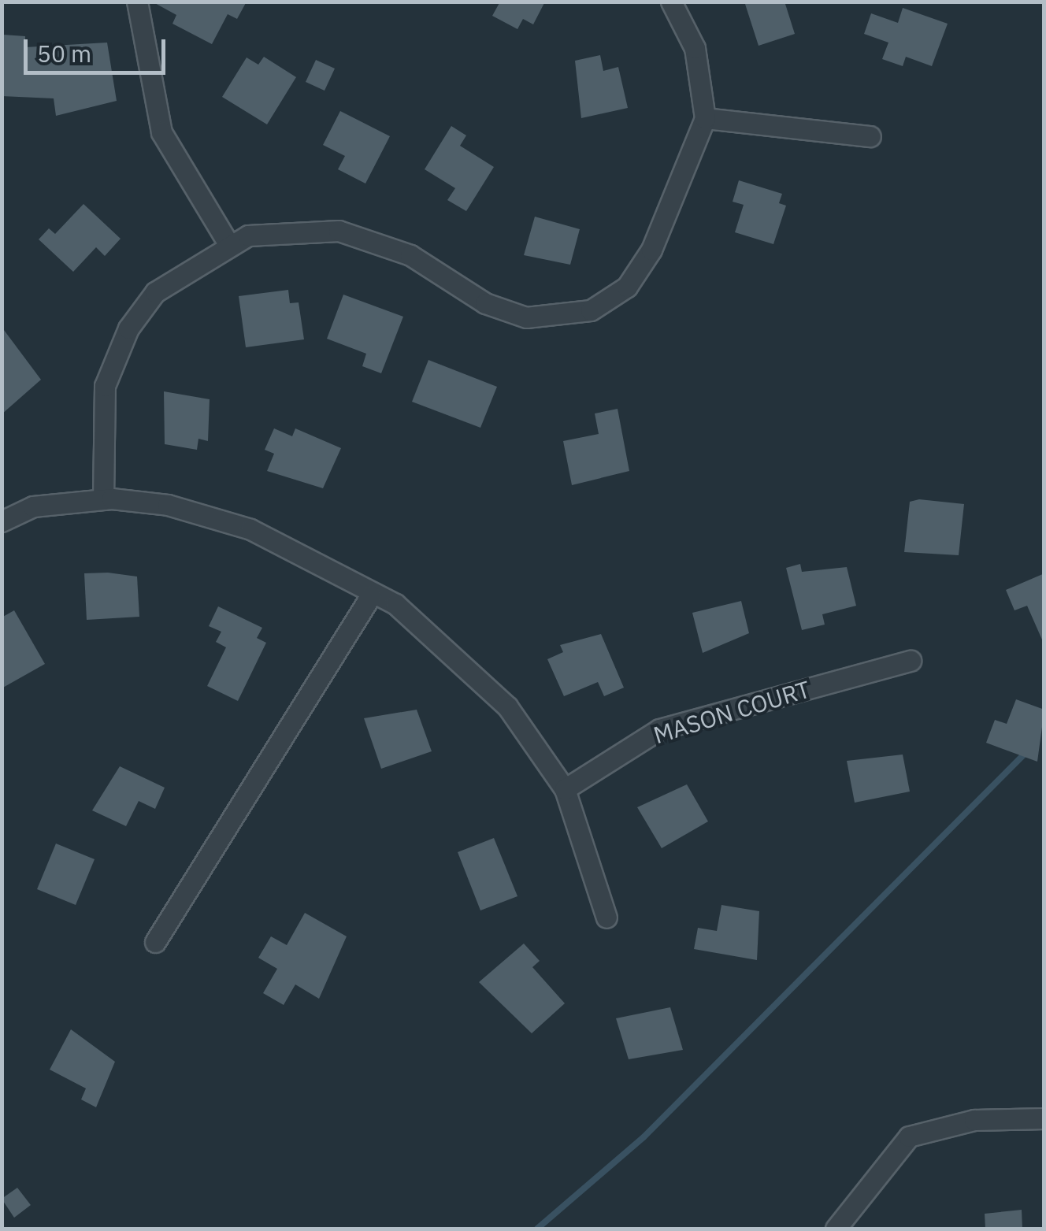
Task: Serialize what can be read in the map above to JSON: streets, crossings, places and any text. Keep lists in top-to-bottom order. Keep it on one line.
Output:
{"streets":{"street":["MASON COURT"]},"scale_bar":"50 m"}
